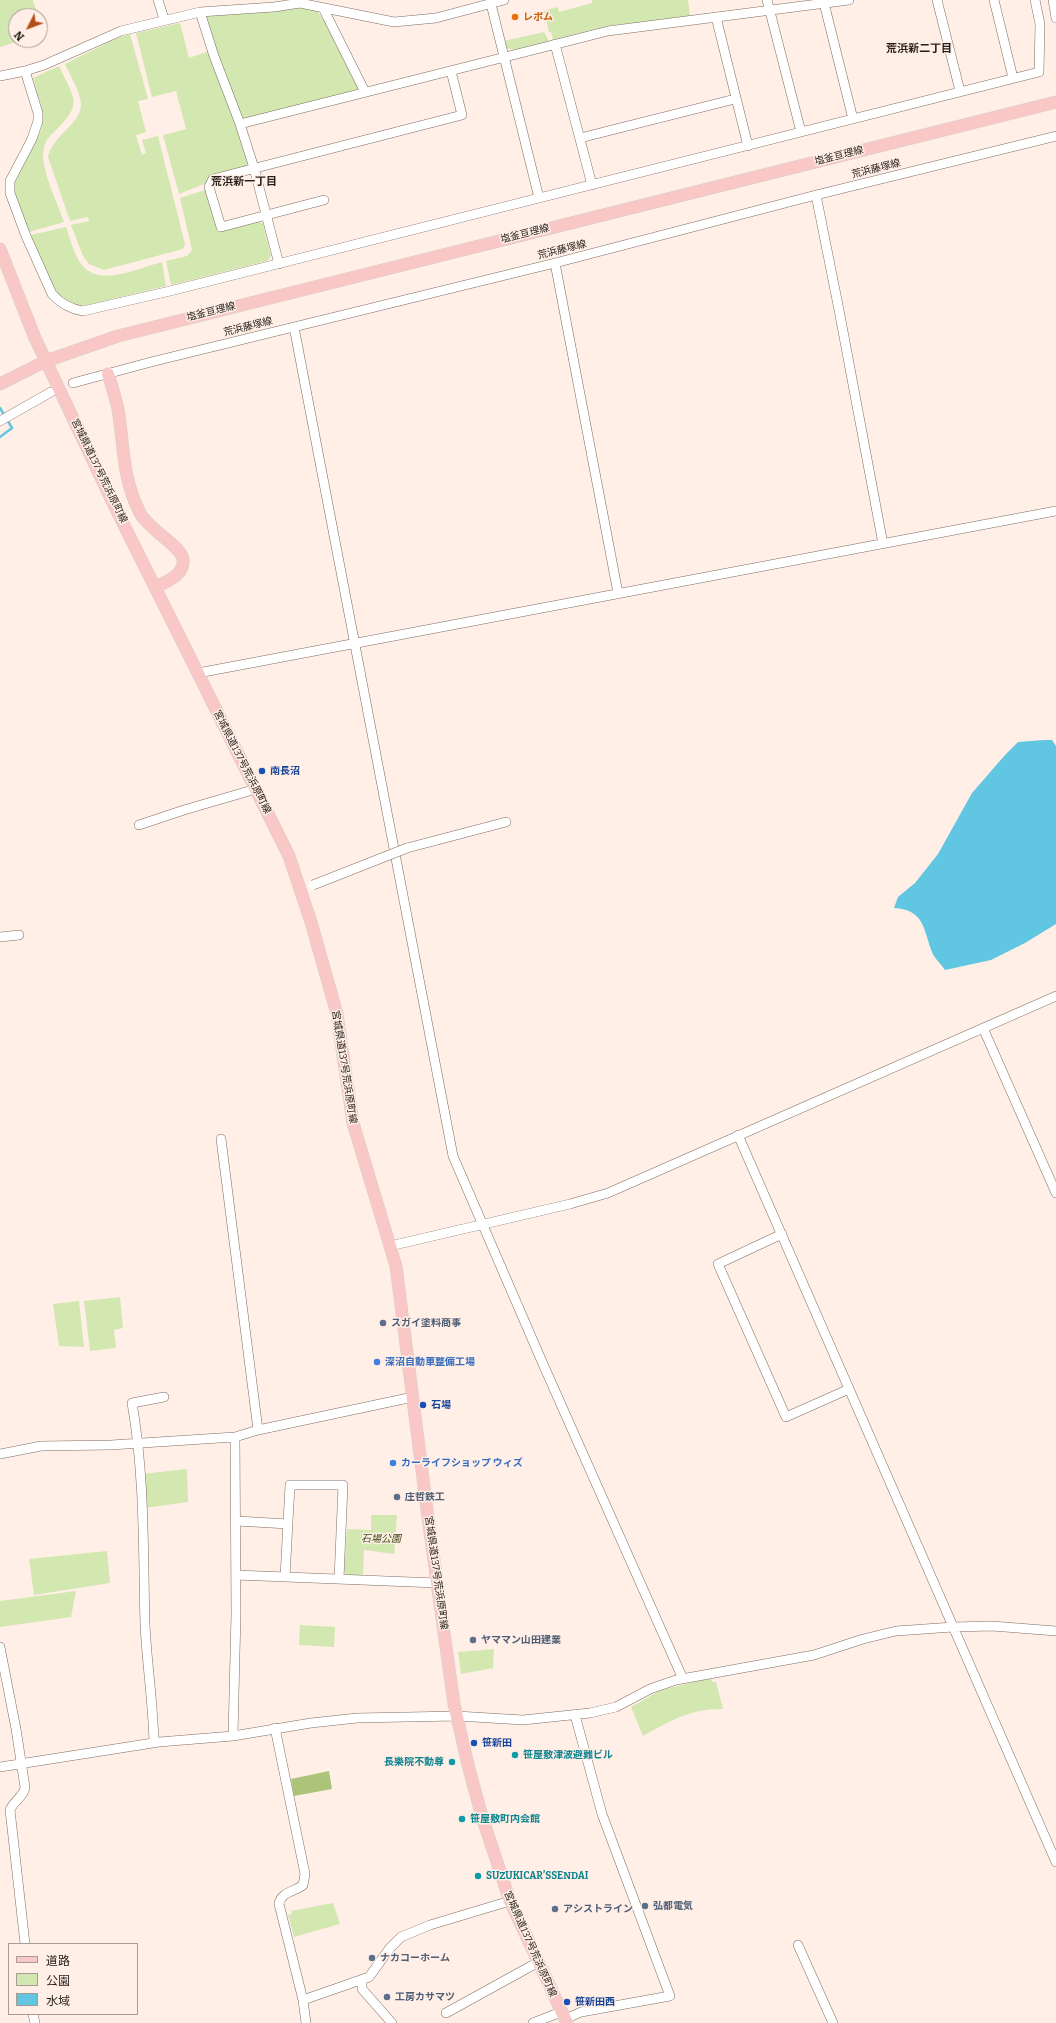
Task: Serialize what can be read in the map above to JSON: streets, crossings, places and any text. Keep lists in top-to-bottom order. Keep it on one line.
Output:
{"streets":{"main road":["塩釜亘理線","宮城県道137号荒浜原町線"],"street":["荒浜藤塚線"]},"crossings":[["塩釜亘理線","宮城県道137号荒浜原町線"]],"districts":["荒浜新二丁目","荒浜新一丁目"],"parks":["石場公園"],"places":["レポム","南長沼","スガイ塗料商事","深沼自動車整備工場","石場","カーライフショップ ウィズ","庄哲鉄工","ヤママン山田建業","笹新田","笹屋敷津波避難ビル","長樂院不動尊","笹屋敷町内会館","SUZUKICAR’SSENDAI","弘都電気","アシストライン","ナカコーホーム","工房カサマツ","笹新田西"],"legend":["道路","公園","水域"],"north":"bottom left"}
